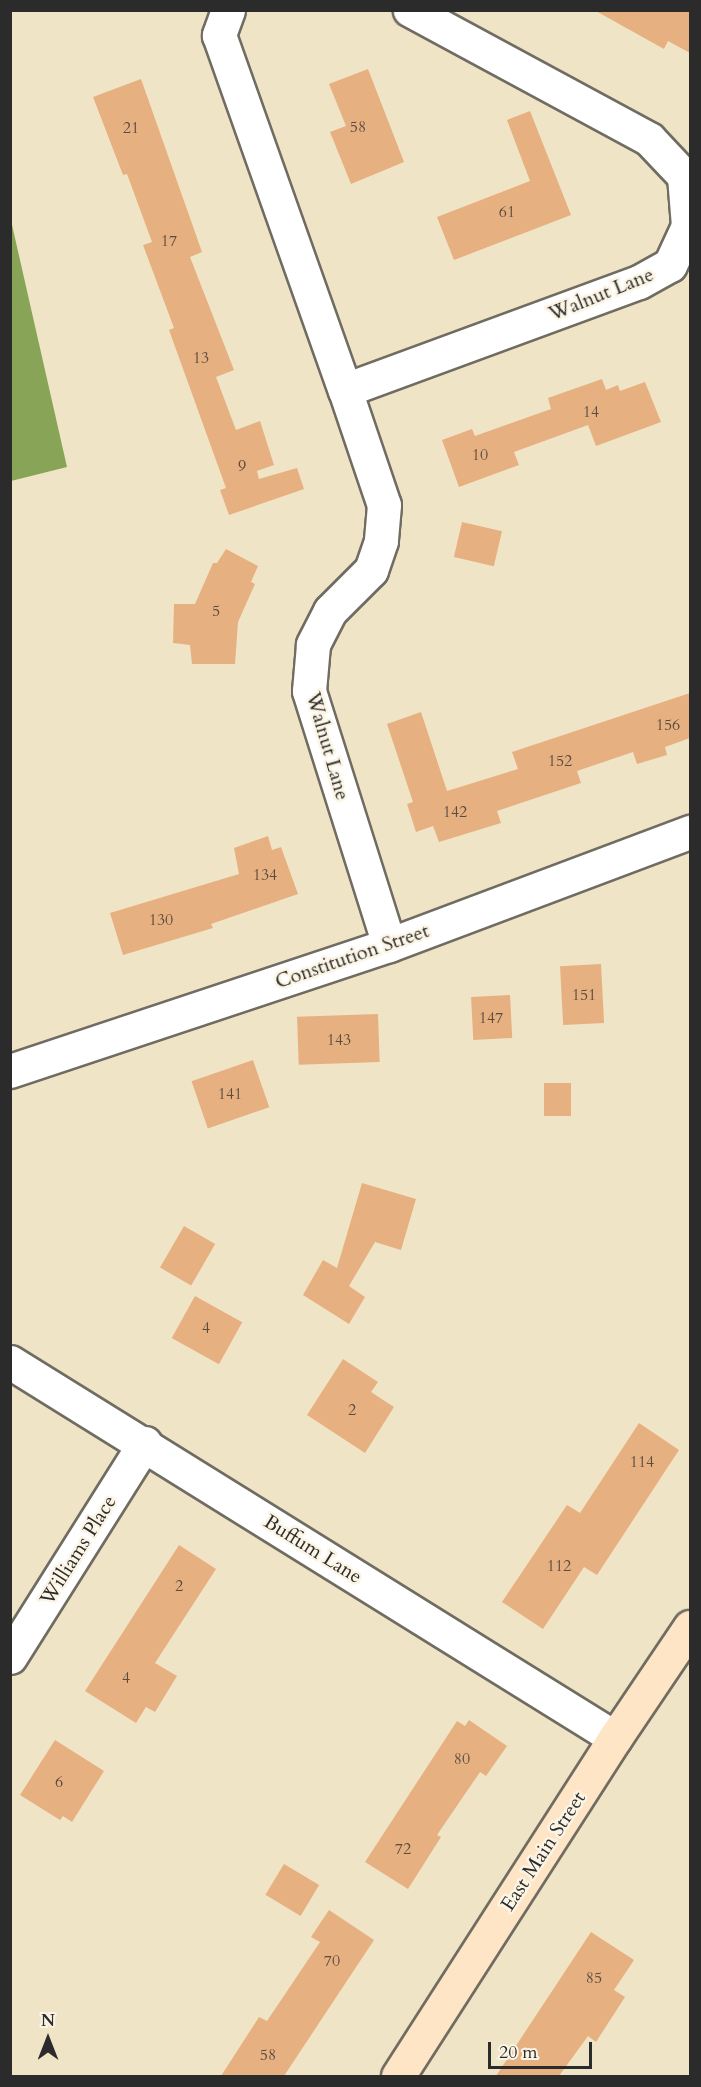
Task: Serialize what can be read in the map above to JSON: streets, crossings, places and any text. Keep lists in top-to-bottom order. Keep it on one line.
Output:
{"streets":{"main road":["East Main Street"],"street":["Walnut Lane","Constitution Street","Buffum Lane","Williams Place"]},"crossings":[["Walnut Lane","Constitution Street"],["Buffum Lane","Williams Place"],["Buffum Lane","East Main Street"]],"house_numbers":["58","21","61","17","13","14","10","9","5","156","152","142","134","130","151","147","143","141","4","2","114","112","2","4","80","6","72","70","85","58"],"scale_bar":"20 m","north":"top"}
